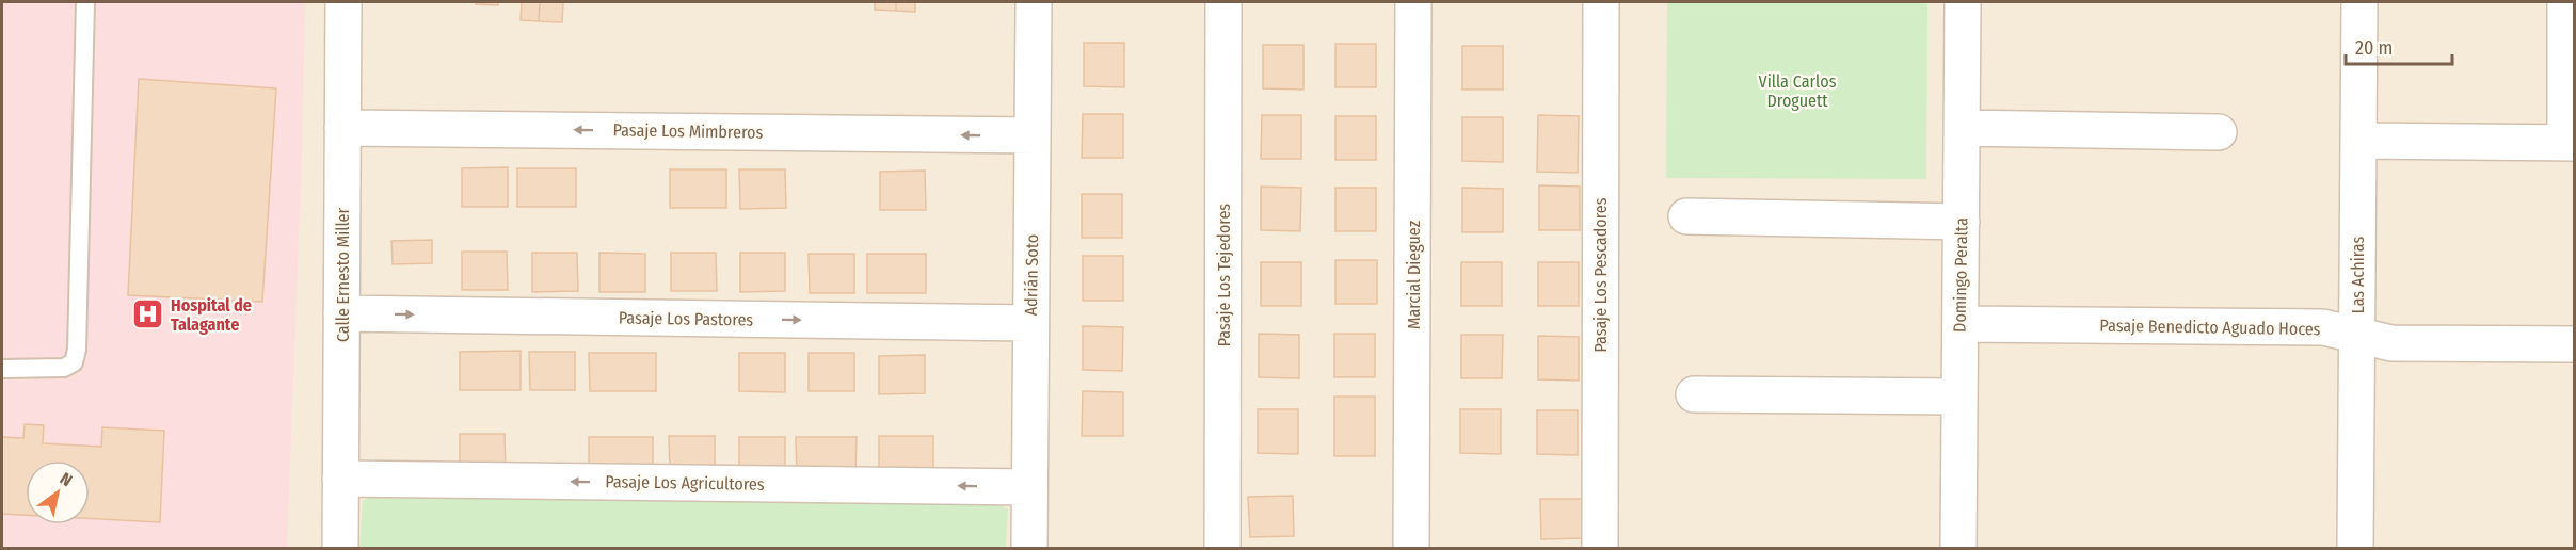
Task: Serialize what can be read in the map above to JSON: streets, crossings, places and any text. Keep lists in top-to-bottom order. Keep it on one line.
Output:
{"streets":{"street":["Pasaje Los Mimbreros","Calle Ernesto Miller","Adrián Soto","Pasaje Los Tejedores","Marcial Dieguez","Pasaje Los Pescadores","Domingo Peralta","Las Achiras","Pasaje Los Pastores","Pasaje Benedicto Aguado Hoces","Pasaje Los Agricultores"]},"crossings":[["Pasaje Los Mimbreros","Calle Ernesto Miller"],["Pasaje Los Mimbreros","Adrián Soto"],["Calle Ernesto Miller","Pasaje Los Pastores"],["Calle Ernesto Miller","Pasaje Los Agricultores"],["Adrián Soto","Pasaje Los Pastores"],["Adrián Soto","Pasaje Los Agricultores"],["Domingo Peralta","Pasaje Benedicto Aguado Hoces"],["Las Achiras","Pasaje Benedicto Aguado Hoces"]],"one_way":["Pasaje Los Mimbreros","Pasaje Los Pastores","Pasaje Los Agricultores"],"parks":["Villa Carlos Droguett"],"places":{"hospital":["Hospital de Talagante"]},"scale_bar":"20 m","north":"top right"}
